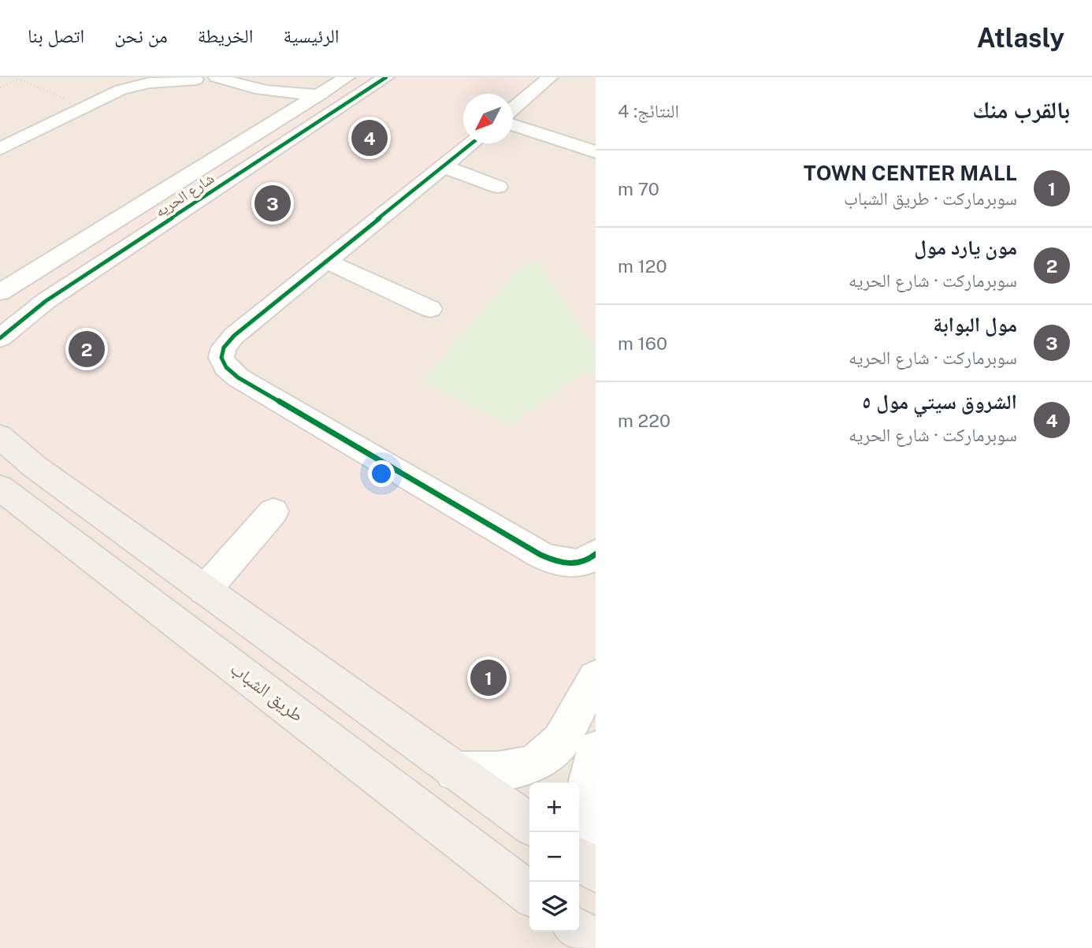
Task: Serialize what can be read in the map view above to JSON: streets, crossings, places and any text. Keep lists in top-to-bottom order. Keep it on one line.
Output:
{"streets":{"main road":["طريق الشباب"],"street":["شارع الحريه"]},"north":"bottom left","page":{"header":"Atlasly","nav":["الرئيسية","الخريطة","من نحن","اتصل بنا"],"heading":["بالقرب منك","النتائج: 4"],"pins":["4","3","2","1"],"list":[{"mark":"1","name":"TOWN CENTER MALL","note":"سوبرماركت · طريق الشباب","value":"70 m"},{"mark":"2","name":"مون يارد مول","note":"سوبرماركت · شارع الحريه","value":"120 m"},{"mark":"3","name":"مول البوابة","note":"سوبرماركت · شارع الحريه","value":"160 m"},{"mark":"4","name":"الشروق سيتي مول ٥","note":"سوبرماركت · شارع الحريه","value":"220 m"}],"map_buttons":["+","−"]}}
